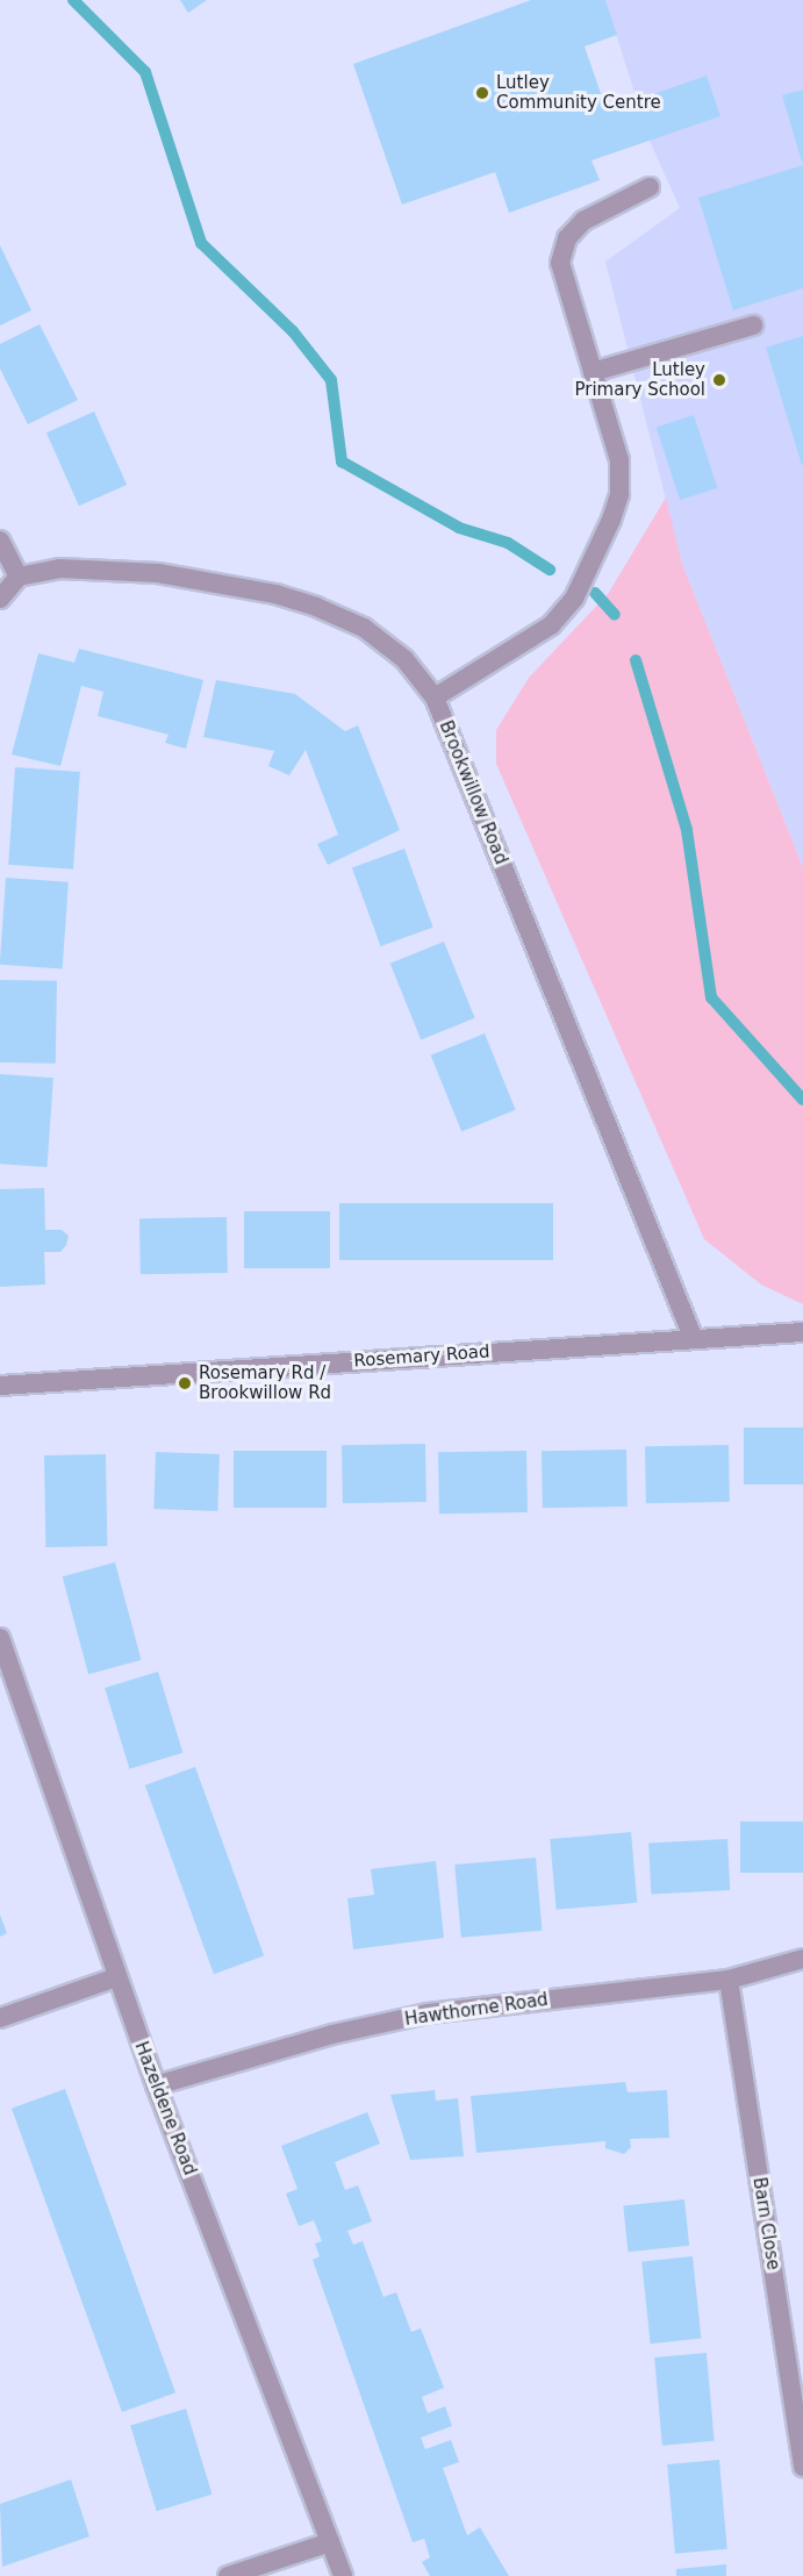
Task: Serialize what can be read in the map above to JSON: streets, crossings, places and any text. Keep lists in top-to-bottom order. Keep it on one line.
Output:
{"streets":{"street":["Brookwillow Road","Rosemary Road","Hawthorne Road","Hazeldene Road","Barn Close"]},"crossings":[["Brookwillow Road","Rosemary Road"],["Hawthorne Road","Hazeldene Road"],["Hawthorne Road","Barn Close"]],"places":["Lutley Community Centre","Lutley Primary School","Rosemary Rd / Brookwillow Rd"]}
